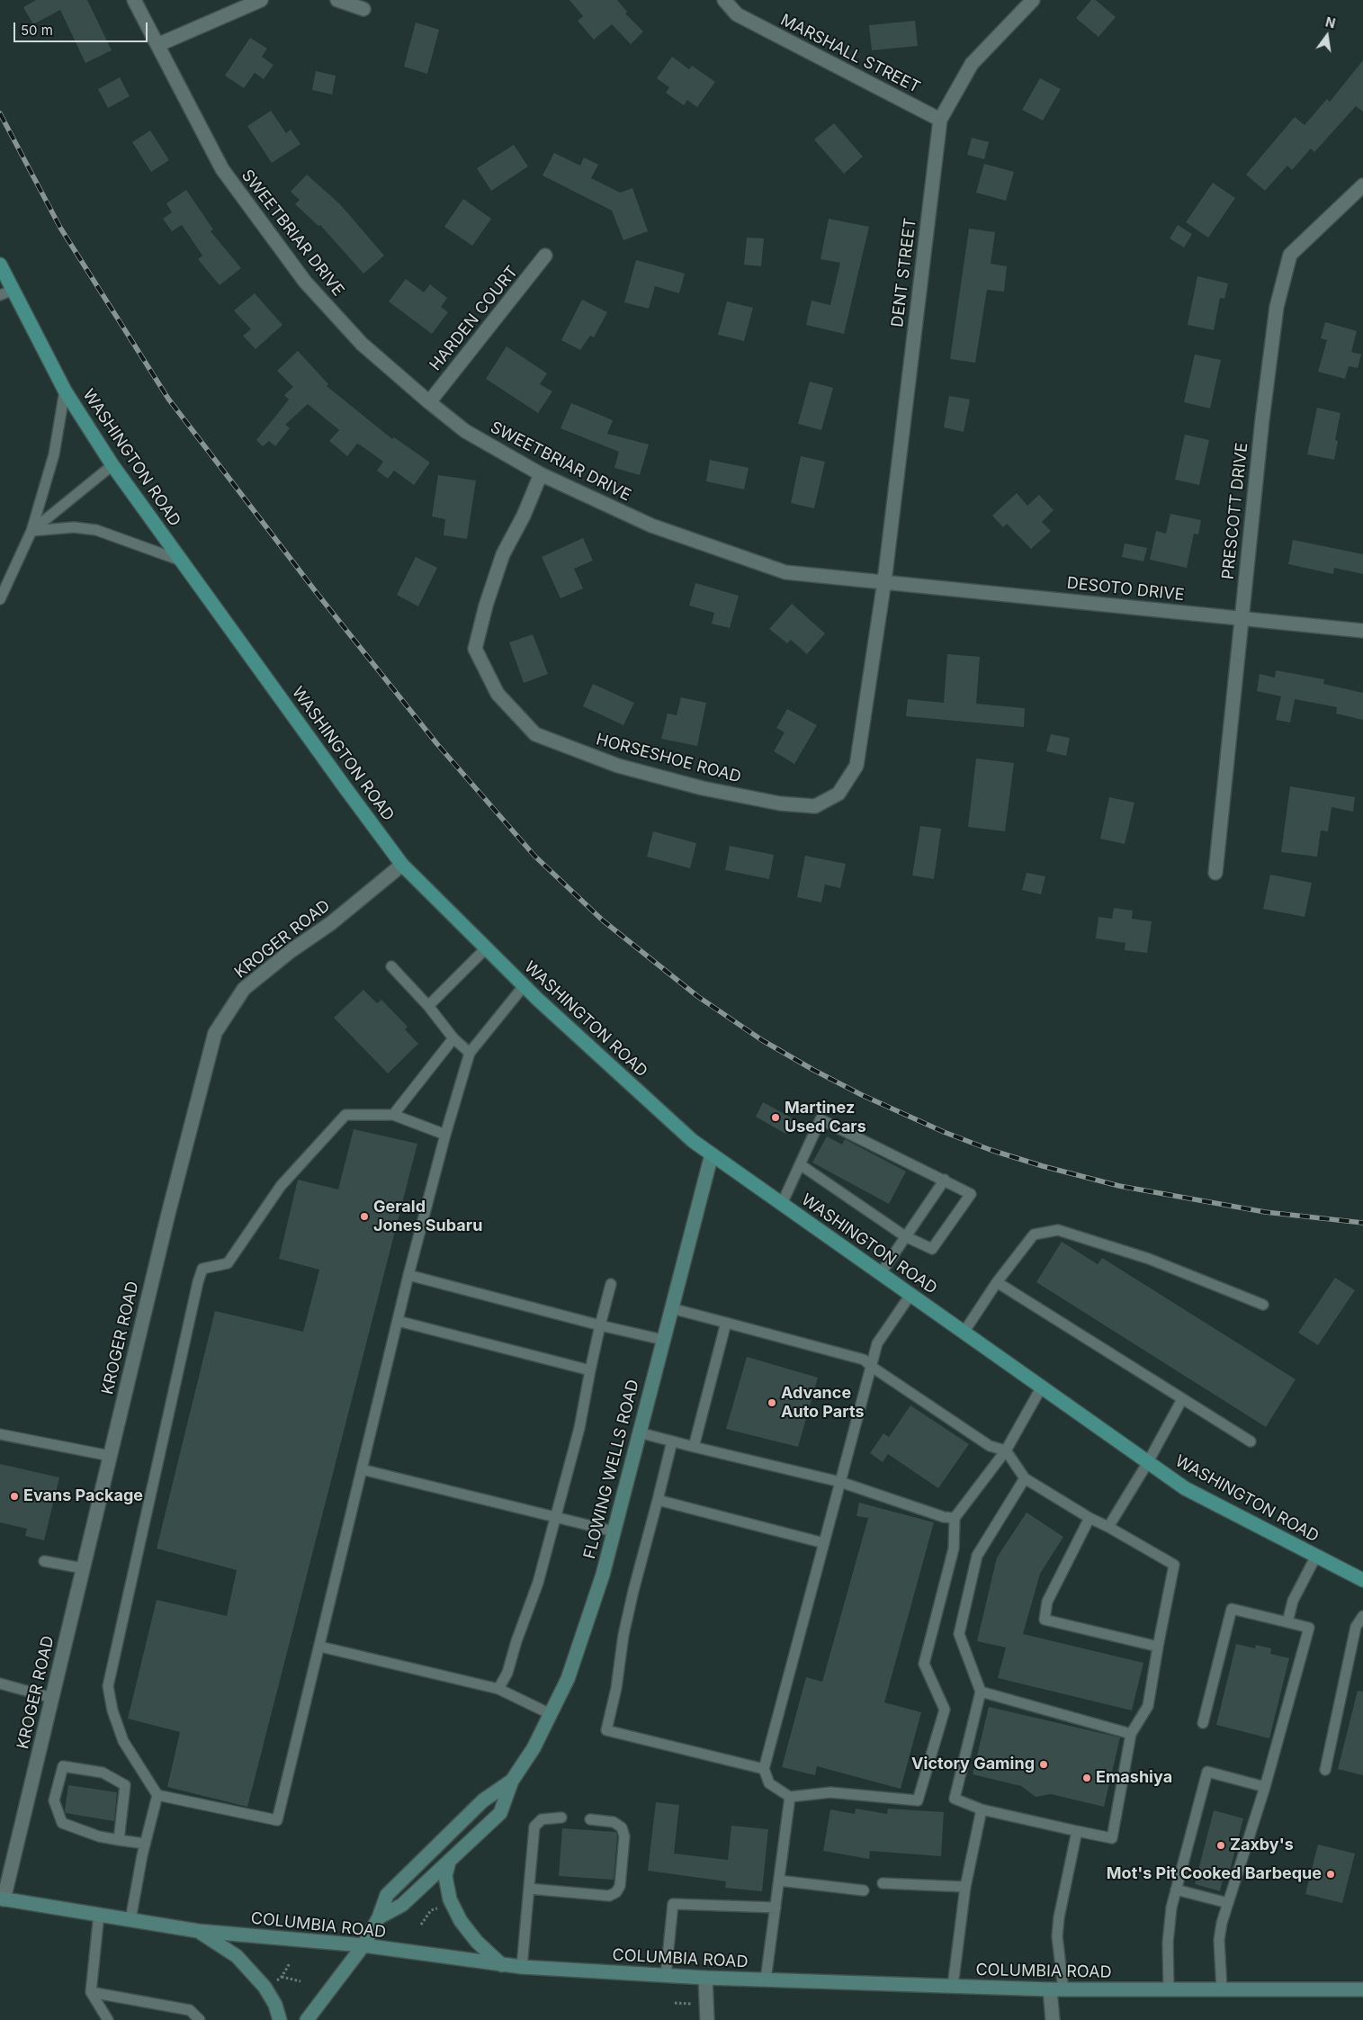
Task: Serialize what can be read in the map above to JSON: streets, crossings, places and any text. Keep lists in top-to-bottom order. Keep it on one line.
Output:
{"streets":{"main road":["WASHINGTON ROAD","FLOWING WELLS ROAD","COLUMBIA ROAD"],"street":["MARSHALL STREET","SWEETBRIAR DRIVE","DENT STREET","HARDEN COURT","PRESCOTT DRIVE","DESOTO DRIVE","HORSESHOE ROAD","KROGER ROAD"]},"crossings":[["MARSHALL STREET","DENT STREET"],["SWEETBRIAR DRIVE","DENT STREET"],["SWEETBRIAR DRIVE","HARDEN COURT"],["SWEETBRIAR DRIVE","DESOTO DRIVE"],["SWEETBRIAR DRIVE","HORSESHOE ROAD"],["DENT STREET","DESOTO DRIVE"],["DENT STREET","HORSESHOE ROAD"],["WASHINGTON ROAD","KROGER ROAD"],["WASHINGTON ROAD","FLOWING WELLS ROAD"],["PRESCOTT DRIVE","DESOTO DRIVE"],["DESOTO DRIVE","HORSESHOE ROAD"],["KROGER ROAD","COLUMBIA ROAD"],["FLOWING WELLS ROAD","COLUMBIA ROAD"]],"places":["Martinez Used Cars","Gerald Jones Subaru","Advance Auto Parts","Evans Package","Victory Gaming","Emashiya","Zaxby's","Mot's Pit Cooked Barbeque"],"scale_bar":"50 m","north":"top"}
